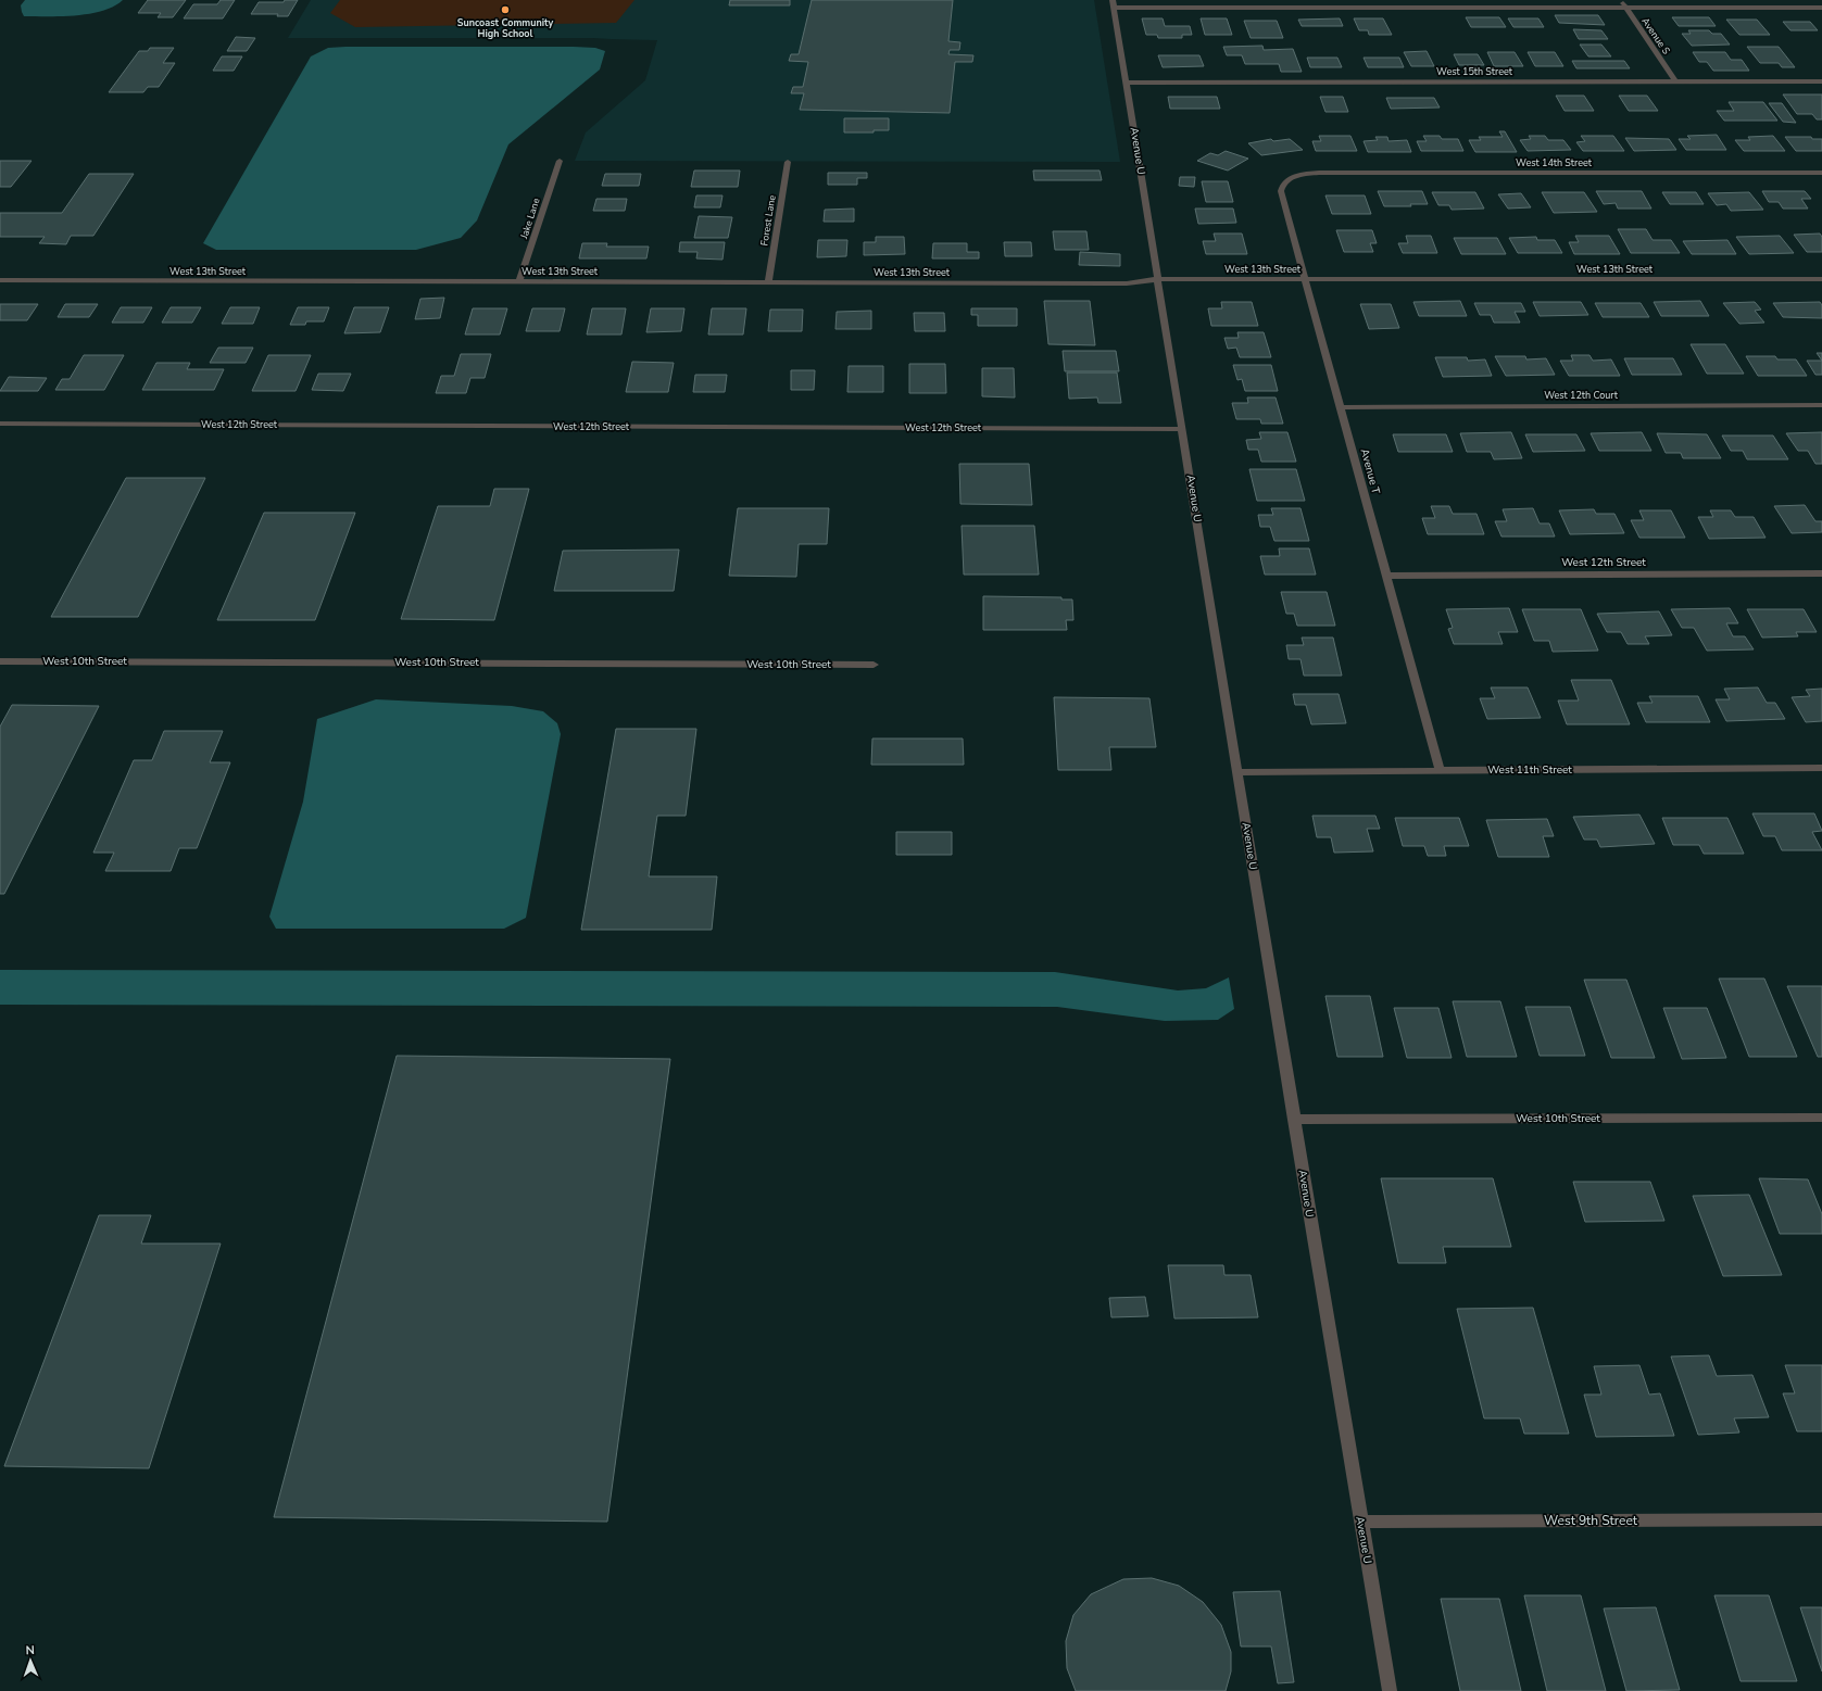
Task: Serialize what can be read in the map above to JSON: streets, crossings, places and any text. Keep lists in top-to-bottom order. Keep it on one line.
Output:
{"streets":{"street":["Avenue S","West 15th Street","Avenue U","West 14th Street","Jake Lane","Forest Lane","West 13th Street","West 12th Court","West 12th Street","Avenue T","West 10th Street","West 11th Street","West 9th Street"]},"crossings":[["Avenue S","West 15th Street"],["West 15th Street","Avenue U"],["Avenue U","West 13th Street"],["Avenue U","West 12th Street"],["Avenue U","West 10th Street"],["Avenue U","West 11th Street"],["Avenue U","West 9th Street"],["West 14th Street","Avenue T"],["Jake Lane","West 13th Street"],["Forest Lane","West 13th Street"],["West 13th Street","Avenue T"],["West 12th Court","Avenue T"],["West 12th Street","Avenue T"],["Avenue T","West 11th Street"]],"places":["Suncoast Community High School"],"north":"top"}
